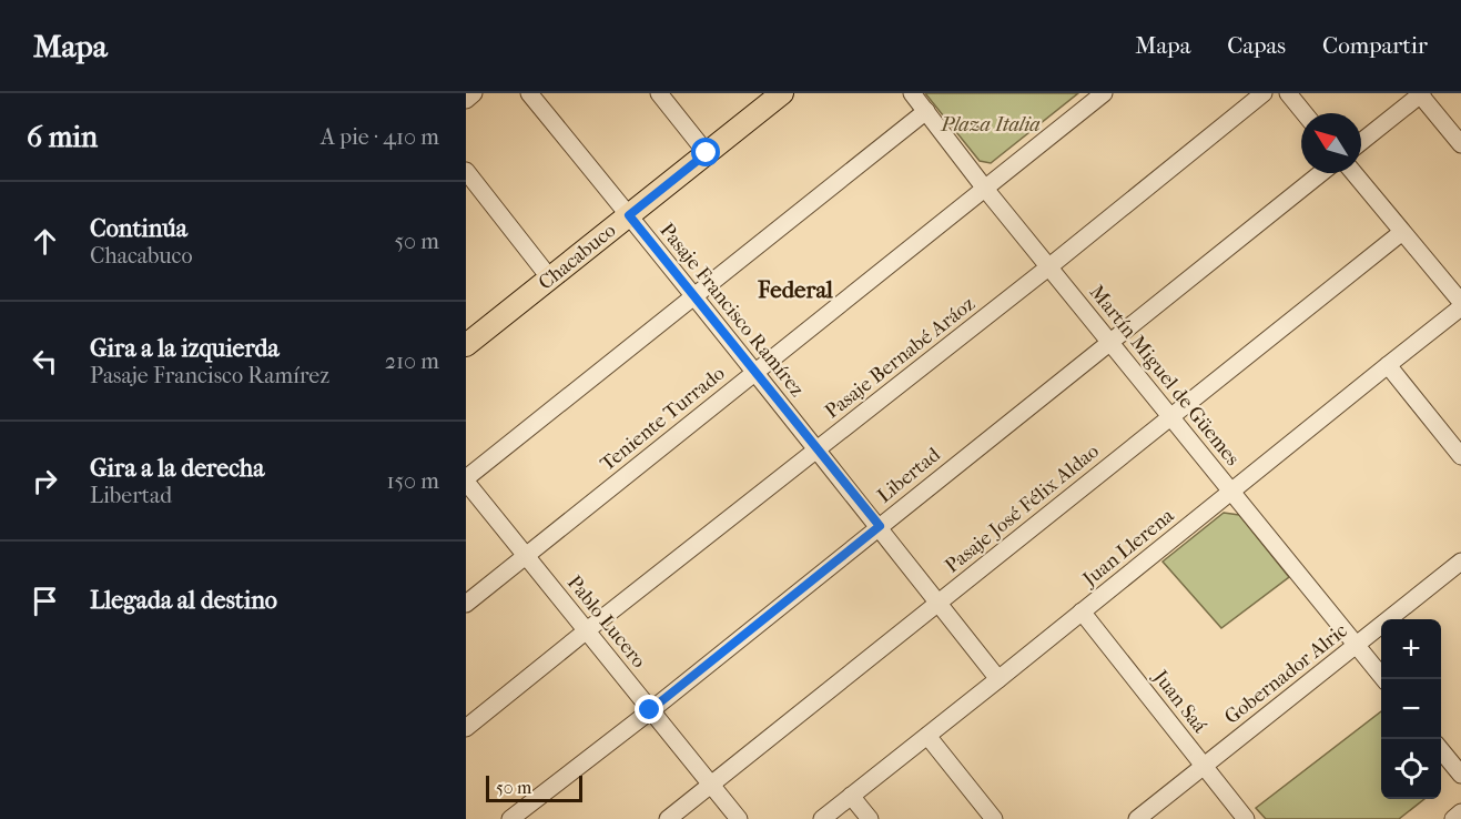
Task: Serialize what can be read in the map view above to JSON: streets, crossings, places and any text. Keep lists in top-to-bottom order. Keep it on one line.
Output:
{"streets":{"main road":["Chacabuco"],"street":["Pasaje Francisco Ramírez","Pasaje Bernabé Aráoz","Martín Miguel de Güemes","Teniente Turrado","Libertad","Pasaje José Félix Aldao","Juan Llerena","Pablo Lucero","Gobernador Alric","Juan Saá"]},"crossings":[["Chacabuco","Pasaje Francisco Ramírez"],["Pasaje Francisco Ramírez","Pasaje Bernabé Aráoz"],["Pasaje Francisco Ramírez","Teniente Turrado"],["Pasaje Francisco Ramírez","Libertad"],["Pasaje Francisco Ramírez","Pasaje José Félix Aldao"],["Pasaje Francisco Ramírez","Juan Llerena"],["Pasaje Bernabé Aráoz","Martín Miguel de Güemes"],["Pasaje Bernabé Aráoz","Pablo Lucero"],["Martín Miguel de Güemes","Teniente Turrado"],["Martín Miguel de Güemes","Libertad"],["Martín Miguel de Güemes","Pasaje José Félix Aldao"],["Martín Miguel de Güemes","Juan Llerena"],["Martín Miguel de Güemes","Gobernador Alric"],["Teniente Turrado","Pablo Lucero"],["Libertad","Pablo Lucero"],["Pasaje José Félix Aldao","Pablo Lucero"],["Juan Llerena","Juan Saá"],["Gobernador Alric","Juan Saá"]],"districts":["Federal"],"parks":["Plaza Italia"],"scale_bar":"50 m","north":"top left","page":{"header":"Mapa","nav":["Mapa","Capas","Compartir"],"heading":["6 min","A pie · 410 m"],"list":[["Continúa","Chacabuco","50 m"],["Gira a la izquierda","Pasaje Francisco Ramírez","210 m"],["Gira a la derecha","Libertad","150 m"],"Llegada al destino"],"map_buttons":["+","−"],"scale":"50 m"}}
